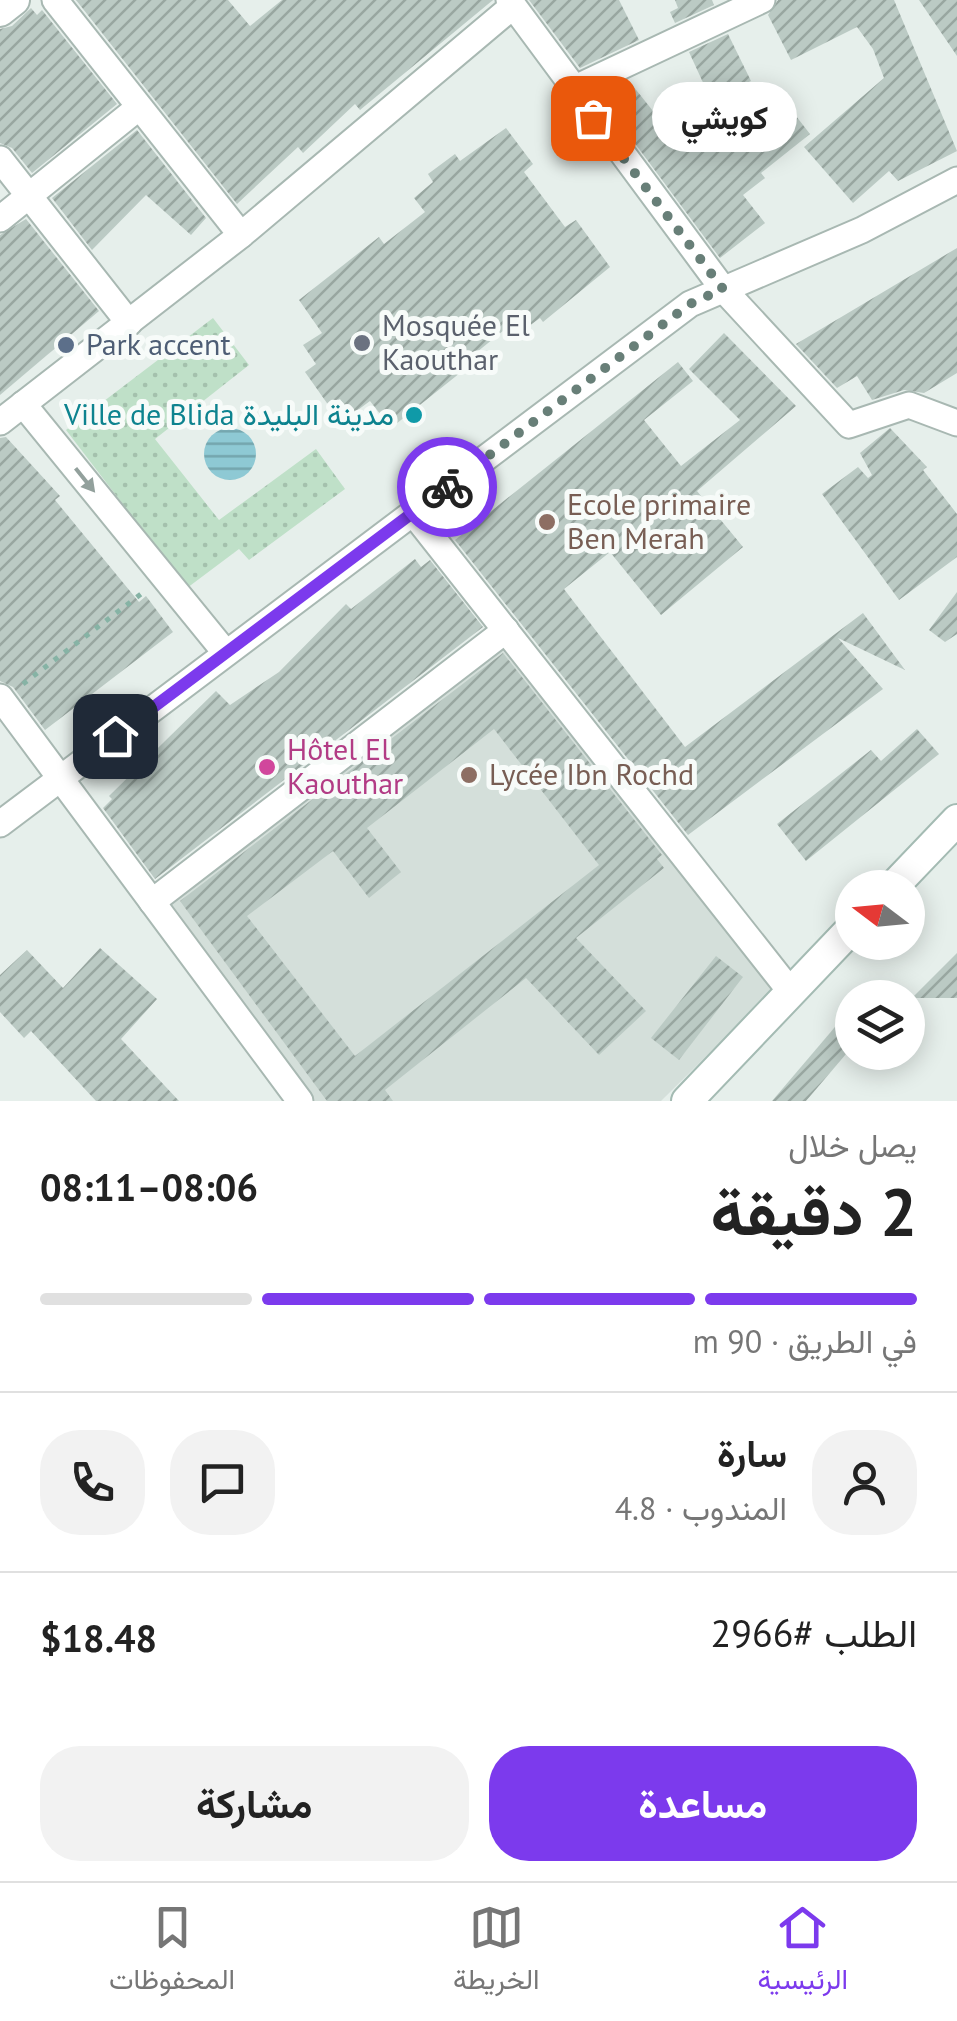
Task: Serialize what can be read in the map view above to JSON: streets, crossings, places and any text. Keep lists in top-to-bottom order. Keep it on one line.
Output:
{"places":["كويشي","Mosquée El Kaouthar","Park accent","Ville de Blida مدينة البليدة","Ecole primaire Ben Merah","Hôtel El Kaouthar","Lycée Ibn Rochd"],"north":"left","page":{"bubble":"كويشي","heading":["2 دقيقة","يصل خلال","08:06–08:11"],"panel":["سارة","المندوب · 4.8","الطلب #2966","$18.48"],"bar":"في الطريق · 90 m","buttons":["مساعدة","مشاركة"],"tabs":["الرئيسية","الخريطة","المحفوظات"]}}
